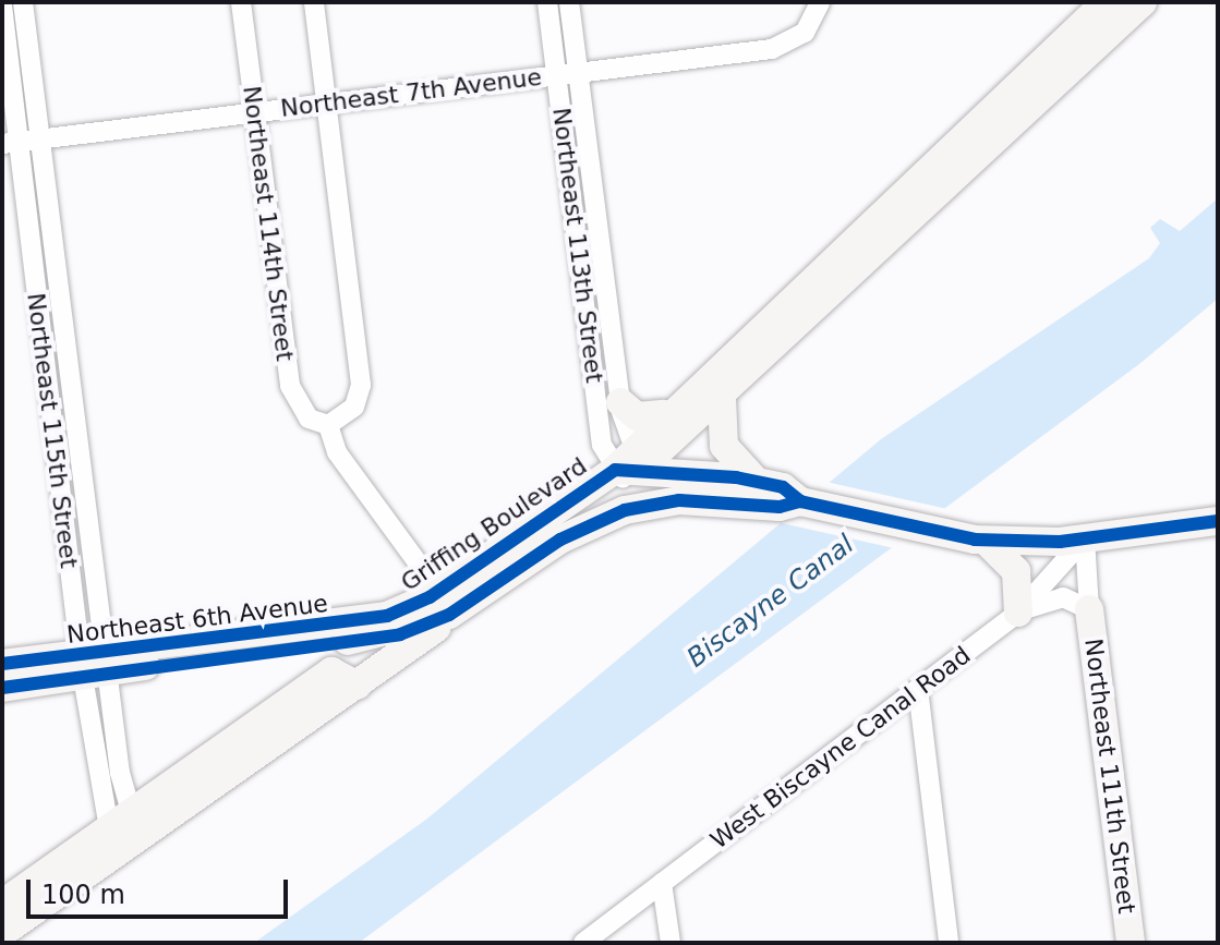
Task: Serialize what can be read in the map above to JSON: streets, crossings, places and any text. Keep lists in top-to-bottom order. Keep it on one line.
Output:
{"streets":{"main road":["Griffing Boulevard","Northeast 6th Avenue","Northeast 111th Street"],"street":["Northeast 7th Avenue","Northeast 114th Street","Northeast 113th Street","Northeast 115th Street","West Biscayne Canal Road"]},"crossings":[["Northeast 7th Avenue","Northeast 114th Street"],["Northeast 7th Avenue","Northeast 113th Street"],["Northeast 7th Avenue","Northeast 115th Street"],["Northeast 114th Street","Griffing Boulevard"],["Northeast 114th Street","Northeast 6th Avenue"],["Northeast 113th Street","Griffing Boulevard"],["Northeast 113th Street","Northeast 6th Avenue"],["Northeast 115th Street","Griffing Boulevard"],["Northeast 115th Street","Northeast 6th Avenue"],["Griffing Boulevard","Northeast 6th Avenue"],["Northeast 6th Avenue","West Biscayne Canal Road"]],"water":["Biscayne Canal"],"scale_bar":"100 m"}
